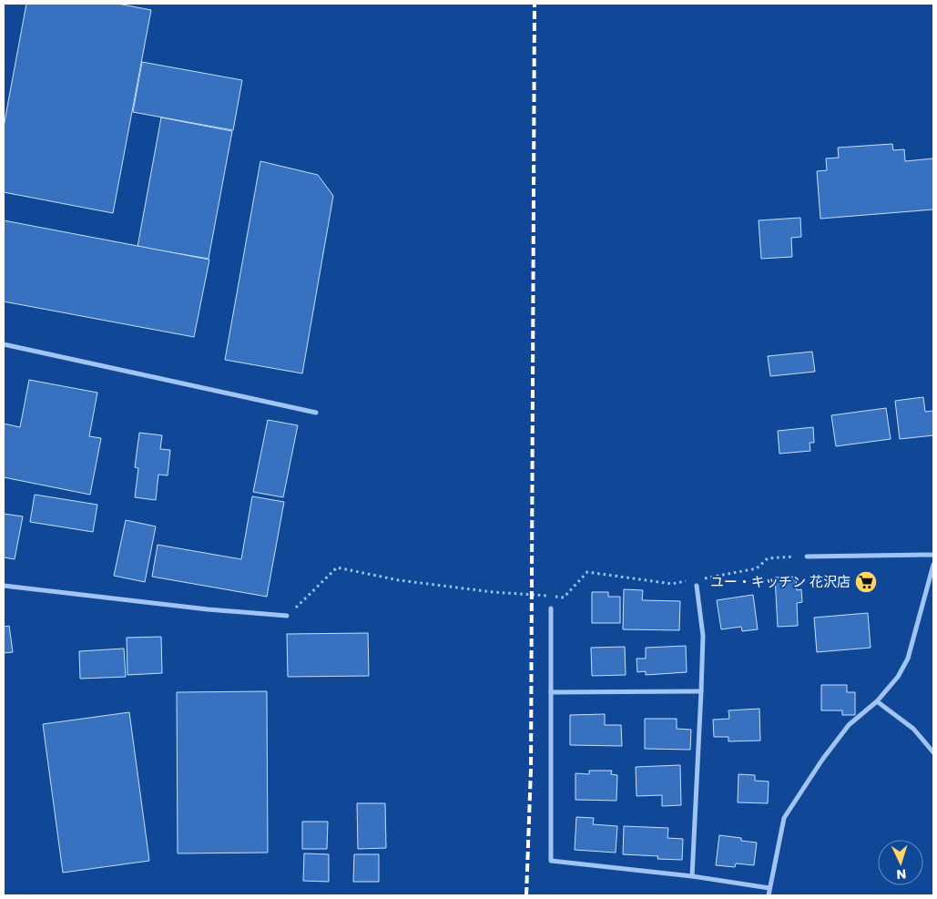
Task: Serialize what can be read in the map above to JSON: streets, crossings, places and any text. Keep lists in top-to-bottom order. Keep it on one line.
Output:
{"places":{"supermarket":["ユー・キッチン 花沢店"]},"north":"bottom"}
